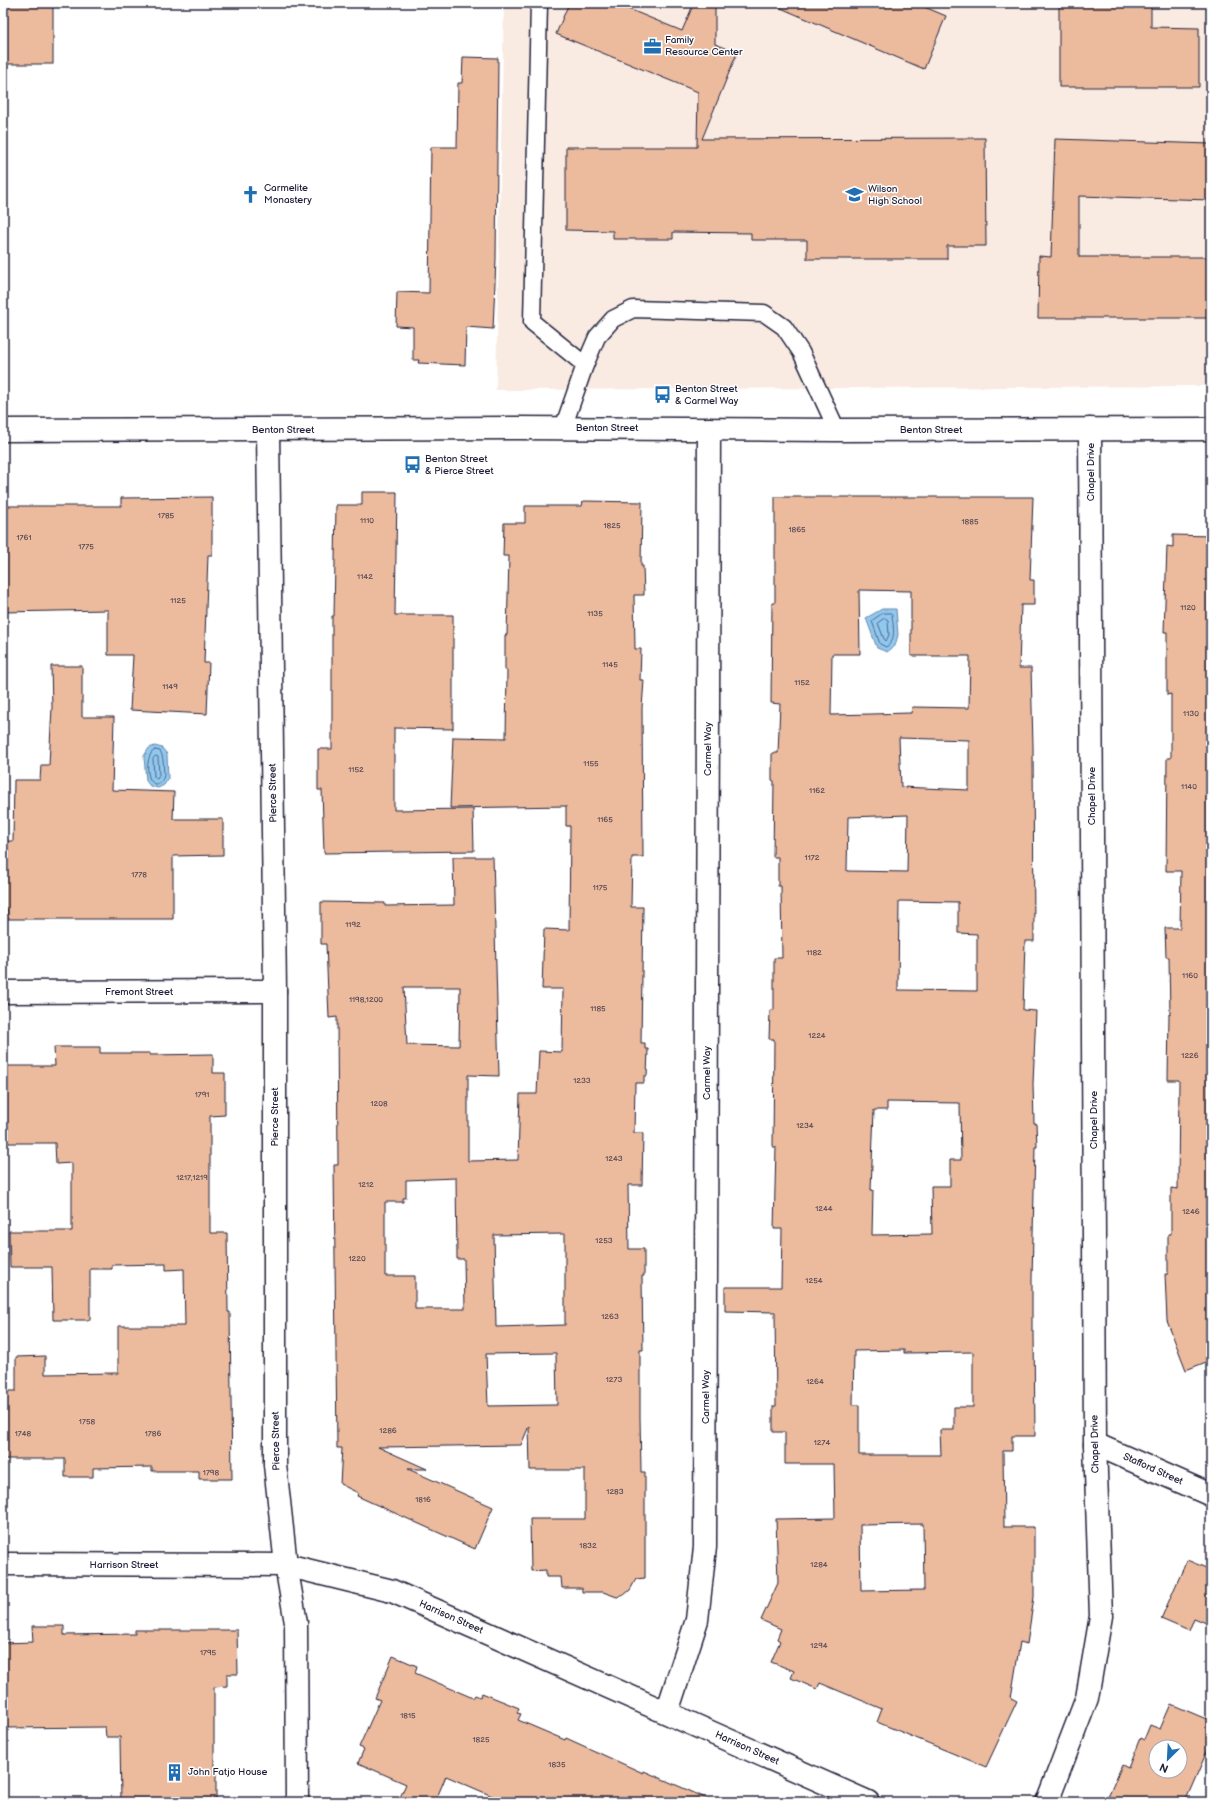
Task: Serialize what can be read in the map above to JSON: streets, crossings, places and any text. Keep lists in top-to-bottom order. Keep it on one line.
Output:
{"streets":{"street":["Benton Street","Chapel Drive","Carmel Way","Pierce Street","Fremont Street","Stafford Street","Harrison Street"]},"crossings":[["Benton Street","Chapel Drive"],["Benton Street","Carmel Way"],["Benton Street","Pierce Street"],["Chapel Drive","Stafford Street"],["Carmel Way","Harrison Street"],["Pierce Street","Fremont Street"],["Pierce Street","Harrison Street"]],"places":{"office":["Family Resource Center"],"church":["Carmelite Monastery"],"school or university":["Wilson High School"],"bus stop":["Benton Street & Carmel Way","Benton Street & Pierce Street"],"building":["John Fatjo House"]},"house_numbers":["1785","1110","1885","1825","1865","1761","1775","1142","1125","1120","1135","1145","1152","1149","1130","1155","1152","1140","1162","1165","1172","1778","1175","1192","1182","1160","1198,1200","1185","1224","1226","1233","1791","1208","1234","1243","1217,1219","1212","1244","1246","1253","1220","1254","1263","1273","1264","1758","1286","1748","1786","1274","1798","1283","1816","1832","1284","1294","1795","1815","1825","1835"],"north":"bottom left"}
